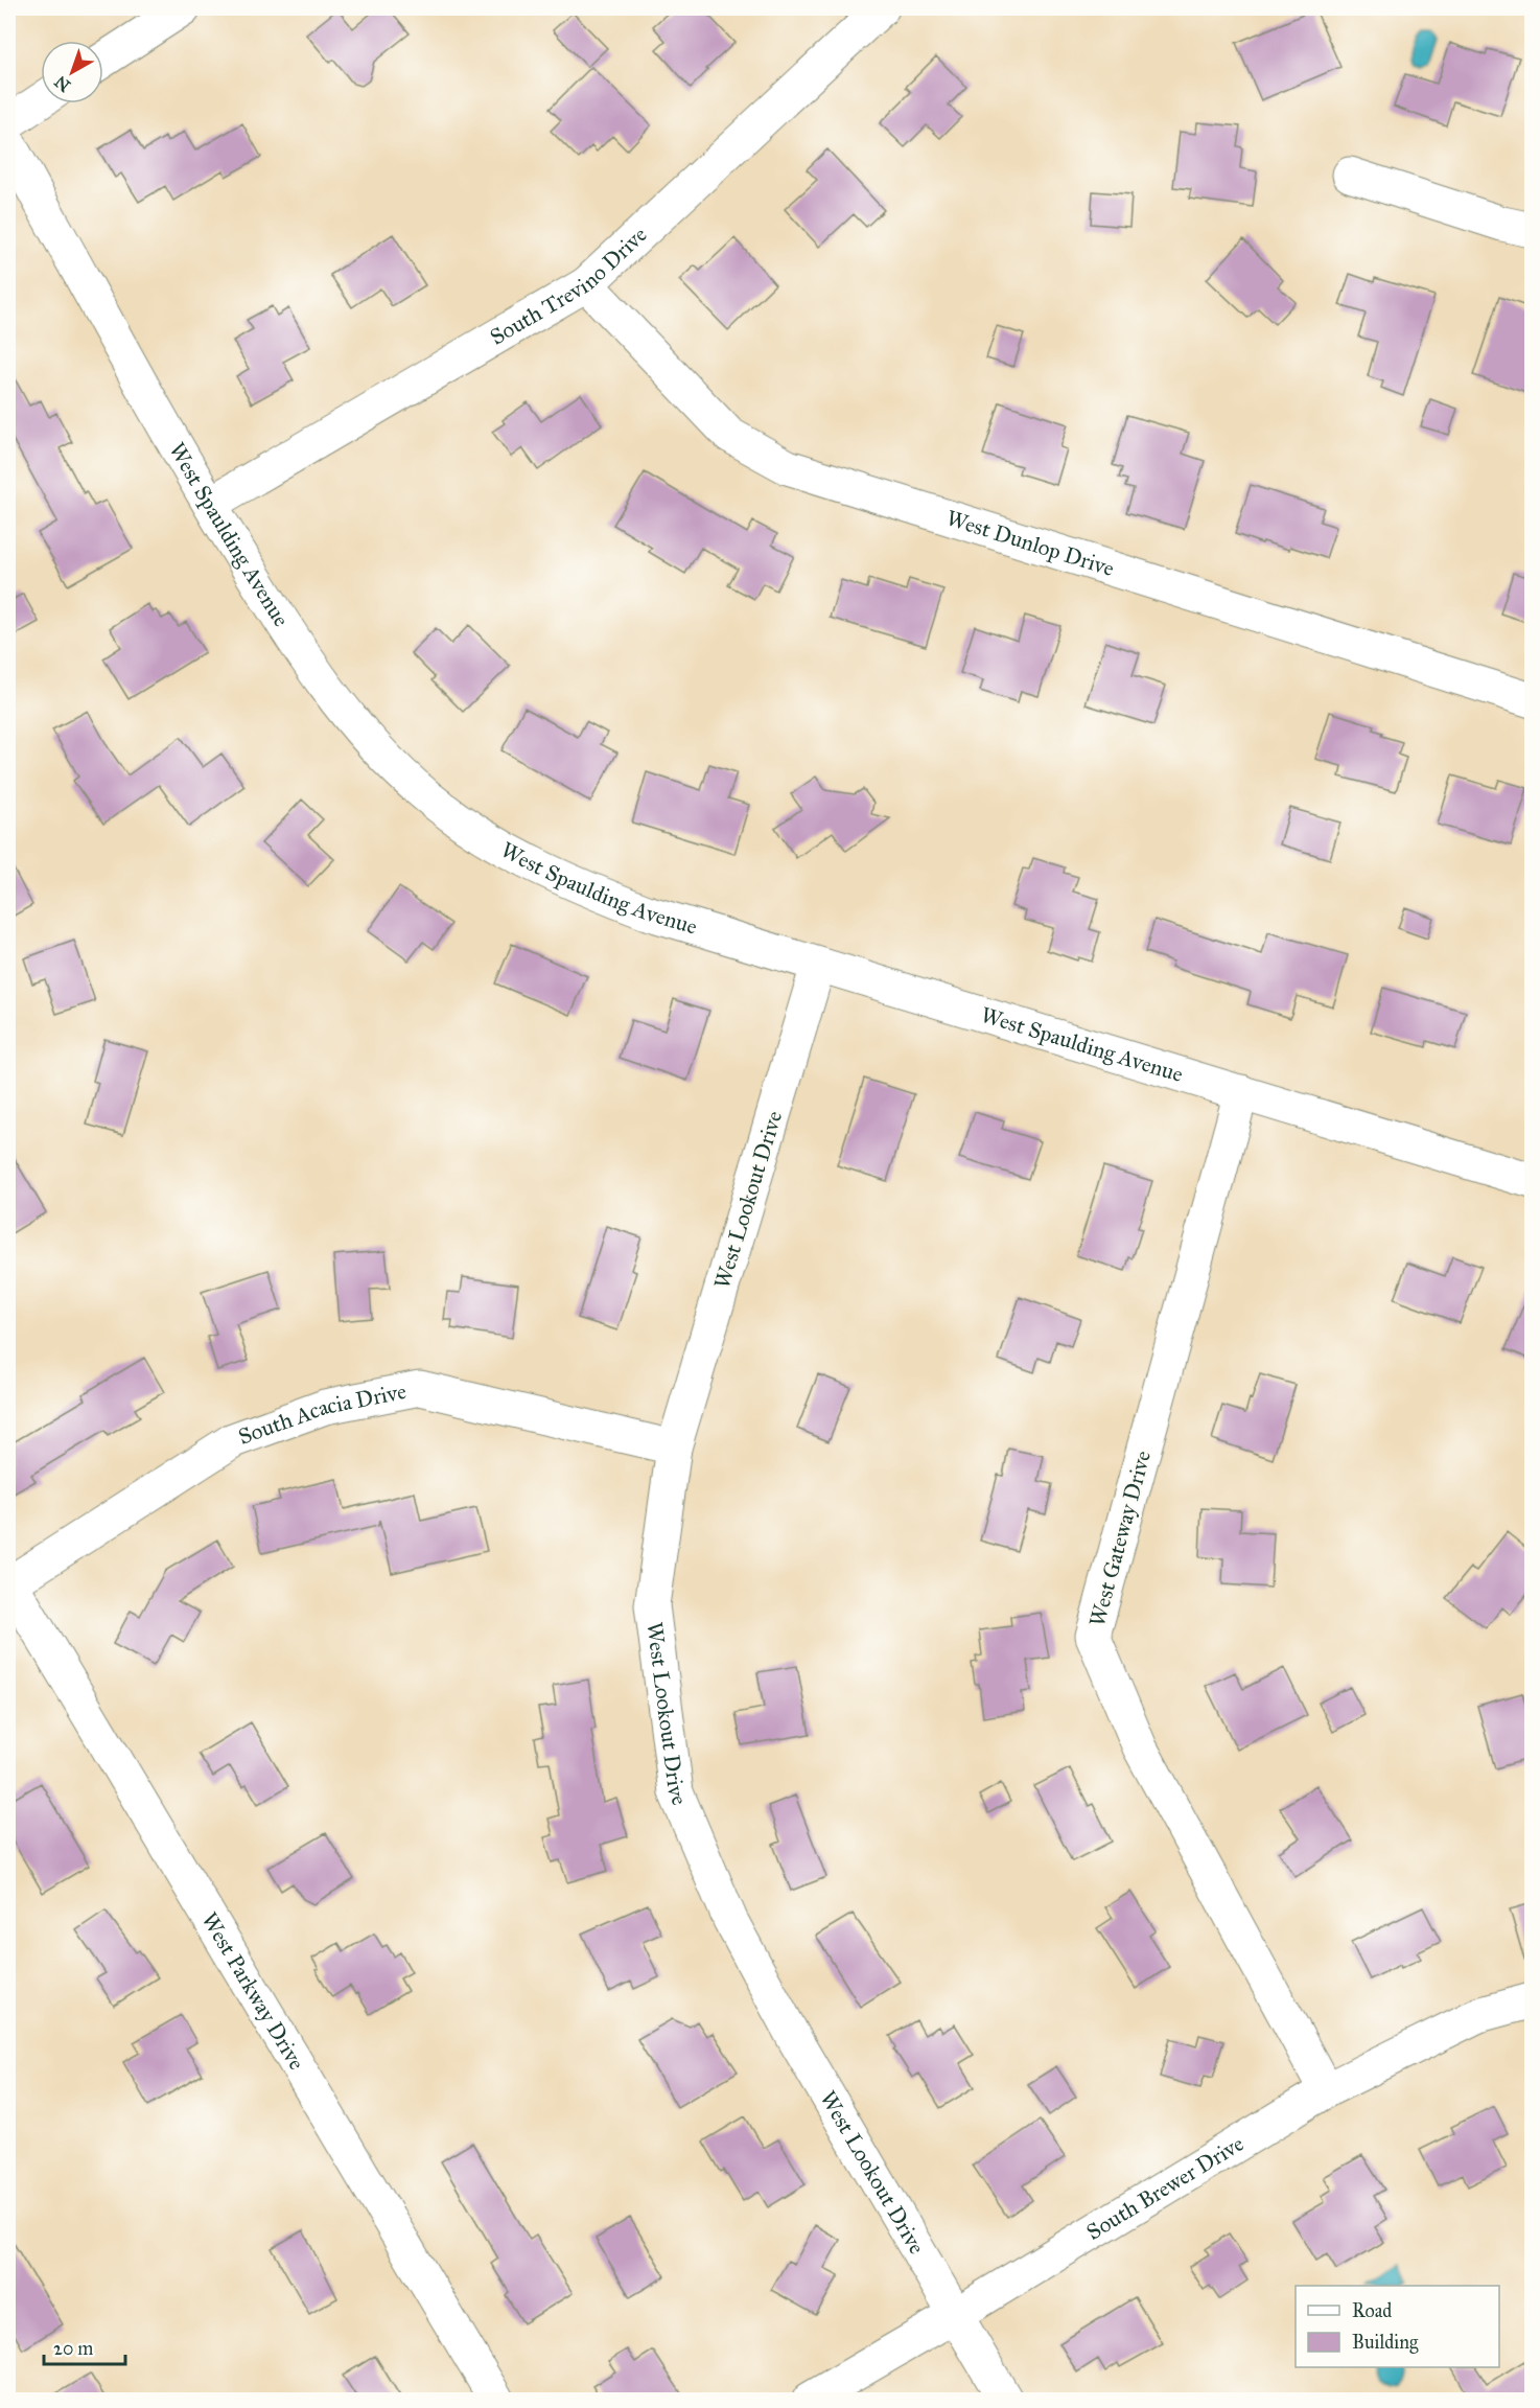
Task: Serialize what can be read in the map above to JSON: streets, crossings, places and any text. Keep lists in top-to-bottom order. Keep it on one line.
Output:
{"streets":{"street":["South Trevino Drive","West Spaulding Avenue","West Dunlop Drive","West Lookout Drive","South Acacia Drive","West Gateway Drive","West Parkway Drive","South Brewer Drive"]},"crossings":[["South Trevino Drive","West Spaulding Avenue"],["South Trevino Drive","West Dunlop Drive"],["West Spaulding Avenue","West Lookout Drive"],["West Spaulding Avenue","West Gateway Drive"],["West Lookout Drive","South Acacia Drive"],["West Lookout Drive","South Brewer Drive"],["South Acacia Drive","West Parkway Drive"],["West Gateway Drive","South Brewer Drive"]],"legend":["Road","Building"],"scale_bar":"20 m","north":"bottom left"}
